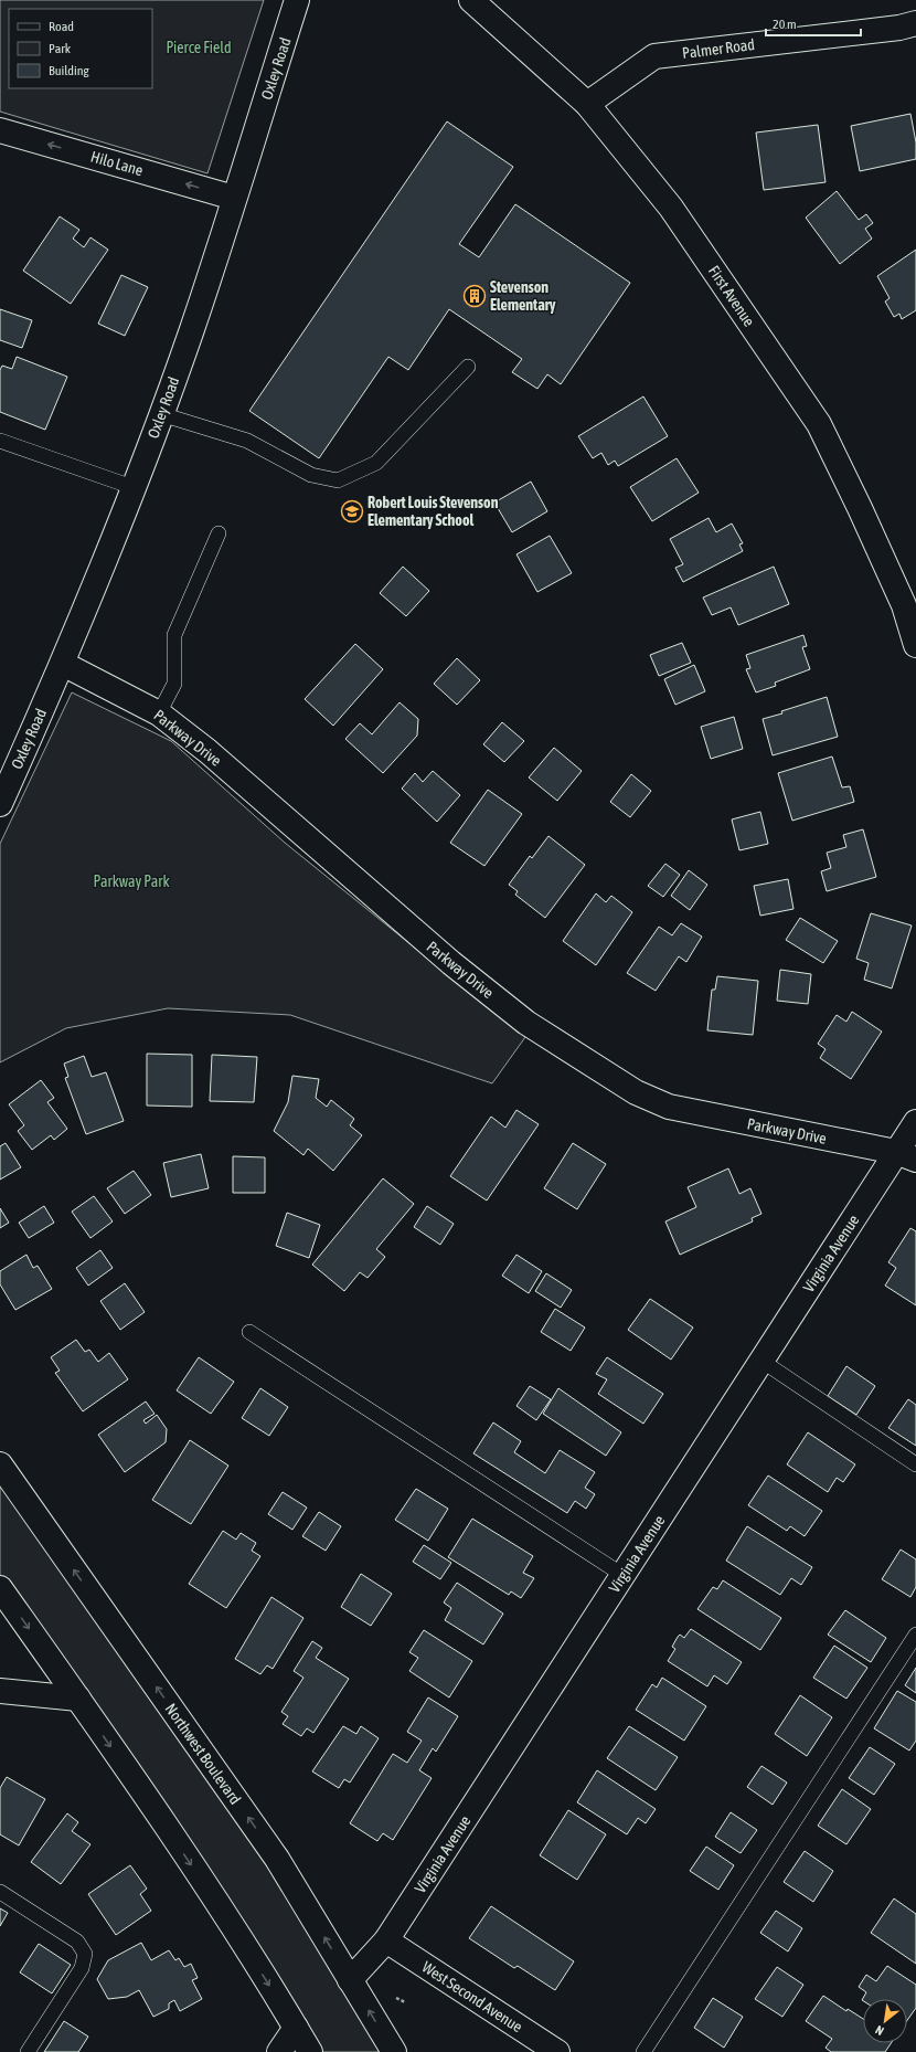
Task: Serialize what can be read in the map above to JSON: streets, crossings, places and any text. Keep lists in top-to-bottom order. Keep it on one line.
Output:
{"streets":{"street":["Palmer Road","Oxley Road","Hilo Lane","First Avenue","Parkway Drive","Virginia Avenue","Northwest Boulevard","West Second Avenue"]},"crossings":[["Palmer Road","First Avenue"],["Oxley Road","Hilo Lane"],["Oxley Road","Parkway Drive"],["Parkway Drive","Virginia Avenue"],["Virginia Avenue","Northwest Boulevard"],["Virginia Avenue","West Second Avenue"]],"one_way":["Hilo Lane"],"parks":["Pierce Field","Parkway Park"],"places":{"building":["Stevenson Elementary"],"school or university":["Robert Louis Stevenson Elementary School"]},"legend":["Road","Park","Building"],"scale_bar":"20 m","north":"bottom left"}
